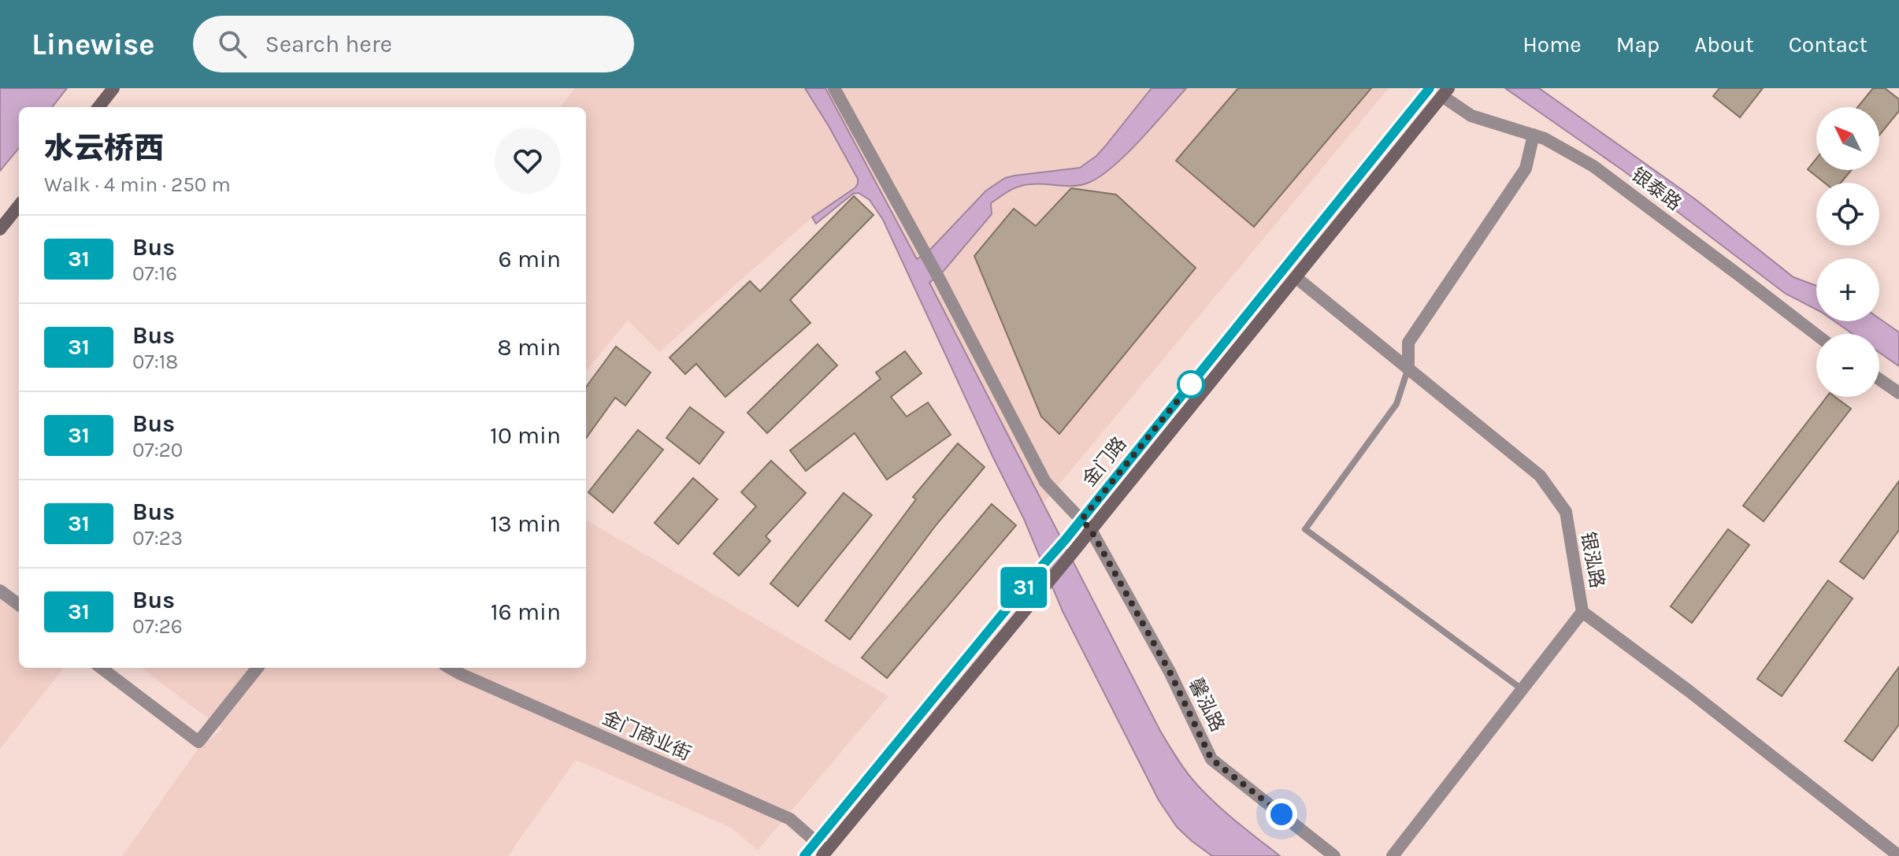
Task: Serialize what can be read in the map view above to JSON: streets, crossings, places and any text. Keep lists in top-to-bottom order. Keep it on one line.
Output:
{"streets":{"main road":["金门路"],"street":["银泰路","银泓路","馨泓路","金门商业街"]},"crossings":[["银泰路","金门路"],["金门路","银泓路"],["金门路","馨泓路"],["金门路","金门商业街"]],"lines":["bus line 31"],"north":"top left","page":{"header":"Linewise","search":"Search here","nav":["Home","Map","About","Contact"],"on_map":"31","map_buttons":["+","−"],"heading":["水云桥西","Walk · 4 min · 250 m"],"list":[{"mark":"31","name":"Bus","note":"07:16","value":"6 min"},{"mark":"31","name":"Bus","note":"07:18","value":"8 min"},{"mark":"31","name":"Bus","note":"07:20","value":"10 min"},{"mark":"31","name":"Bus","note":"07:23","value":"13 min"},{"mark":"31","name":"Bus","note":"07:26","value":"16 min"}]}}
